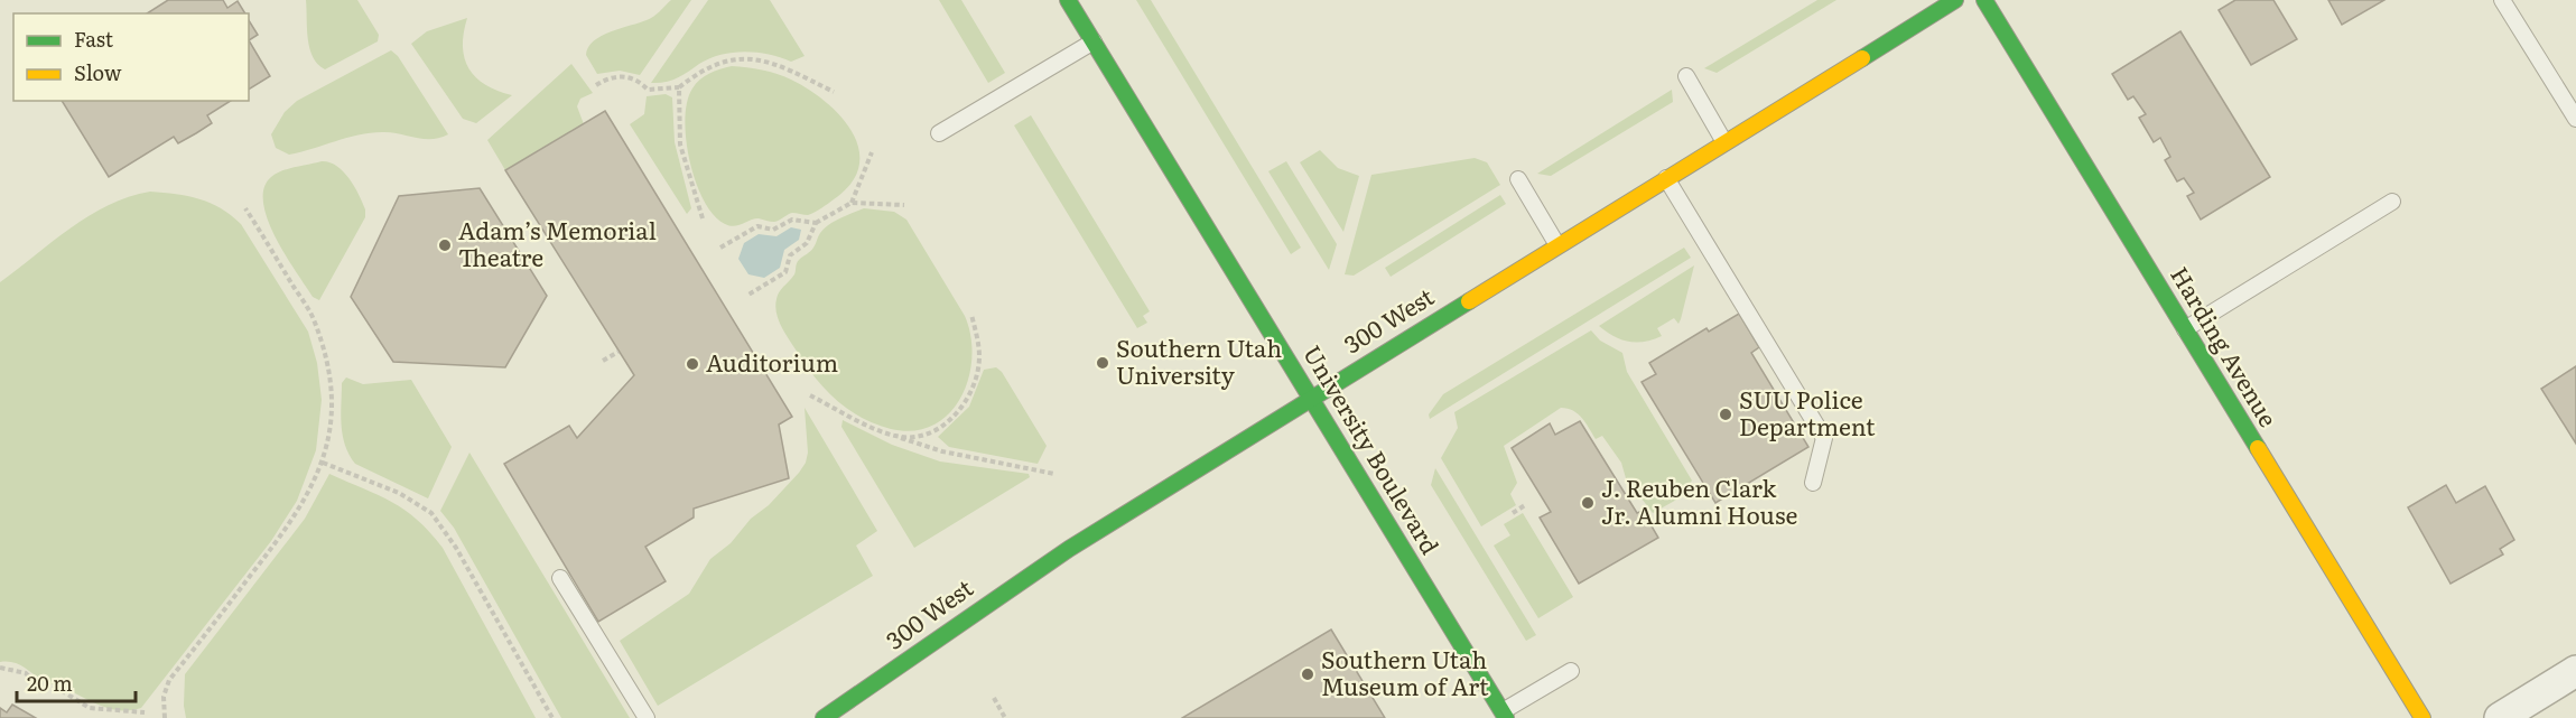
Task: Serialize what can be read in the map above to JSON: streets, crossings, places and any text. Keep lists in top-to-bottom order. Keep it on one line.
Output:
{"streets":{"street":["300 West","Harding Avenue","University Boulevard"]},"crossings":[["300 West","University Boulevard"]],"places":["Adam’s Memorial Theatre","Southern Utah University","Auditorium","SUU Police Department","J. Reuben Clark Jr. Alumni House","Southern Utah Museum of Art"],"legend":["Fast","Slow"],"scale_bar":"20 m"}
